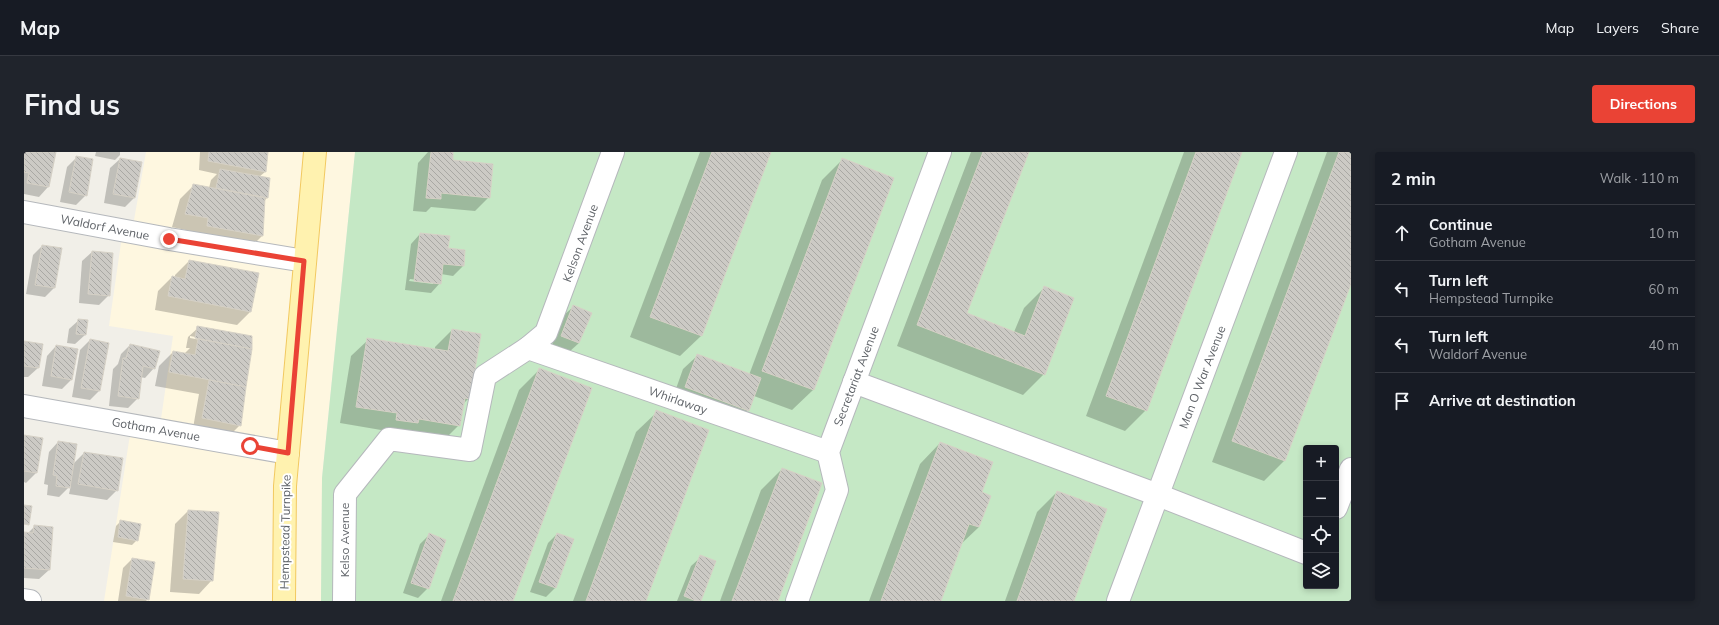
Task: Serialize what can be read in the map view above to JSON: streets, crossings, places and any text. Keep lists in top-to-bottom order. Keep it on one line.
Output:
{"streets":{"main road":["Hempstead Turnpike"],"street":["Waldorf Avenue","Kelson Avenue","Secretariat Avenue","Man O War Avenue","Whirlaway","Gotham Avenue","Kelso Avenue"]},"crossings":[["Waldorf Avenue","Hempstead Turnpike"],["Kelson Avenue","Kelso Avenue"],["Secretariat Avenue","Whirlaway"],["Whirlaway","Kelso Avenue"],["Gotham Avenue","Hempstead Turnpike"]],"page":{"header":"Map","nav":["Map","Layers","Share"],"buttons":"Directions","title":"Find us","heading":["2 min","Walk · 110 m"],"list":[["Continue","Gotham Avenue","10 m"],["Turn left","Hempstead Turnpike","60 m"],["Turn left","Waldorf Avenue","40 m"],"Arrive at destination"],"map_buttons":["+","−"]}}
